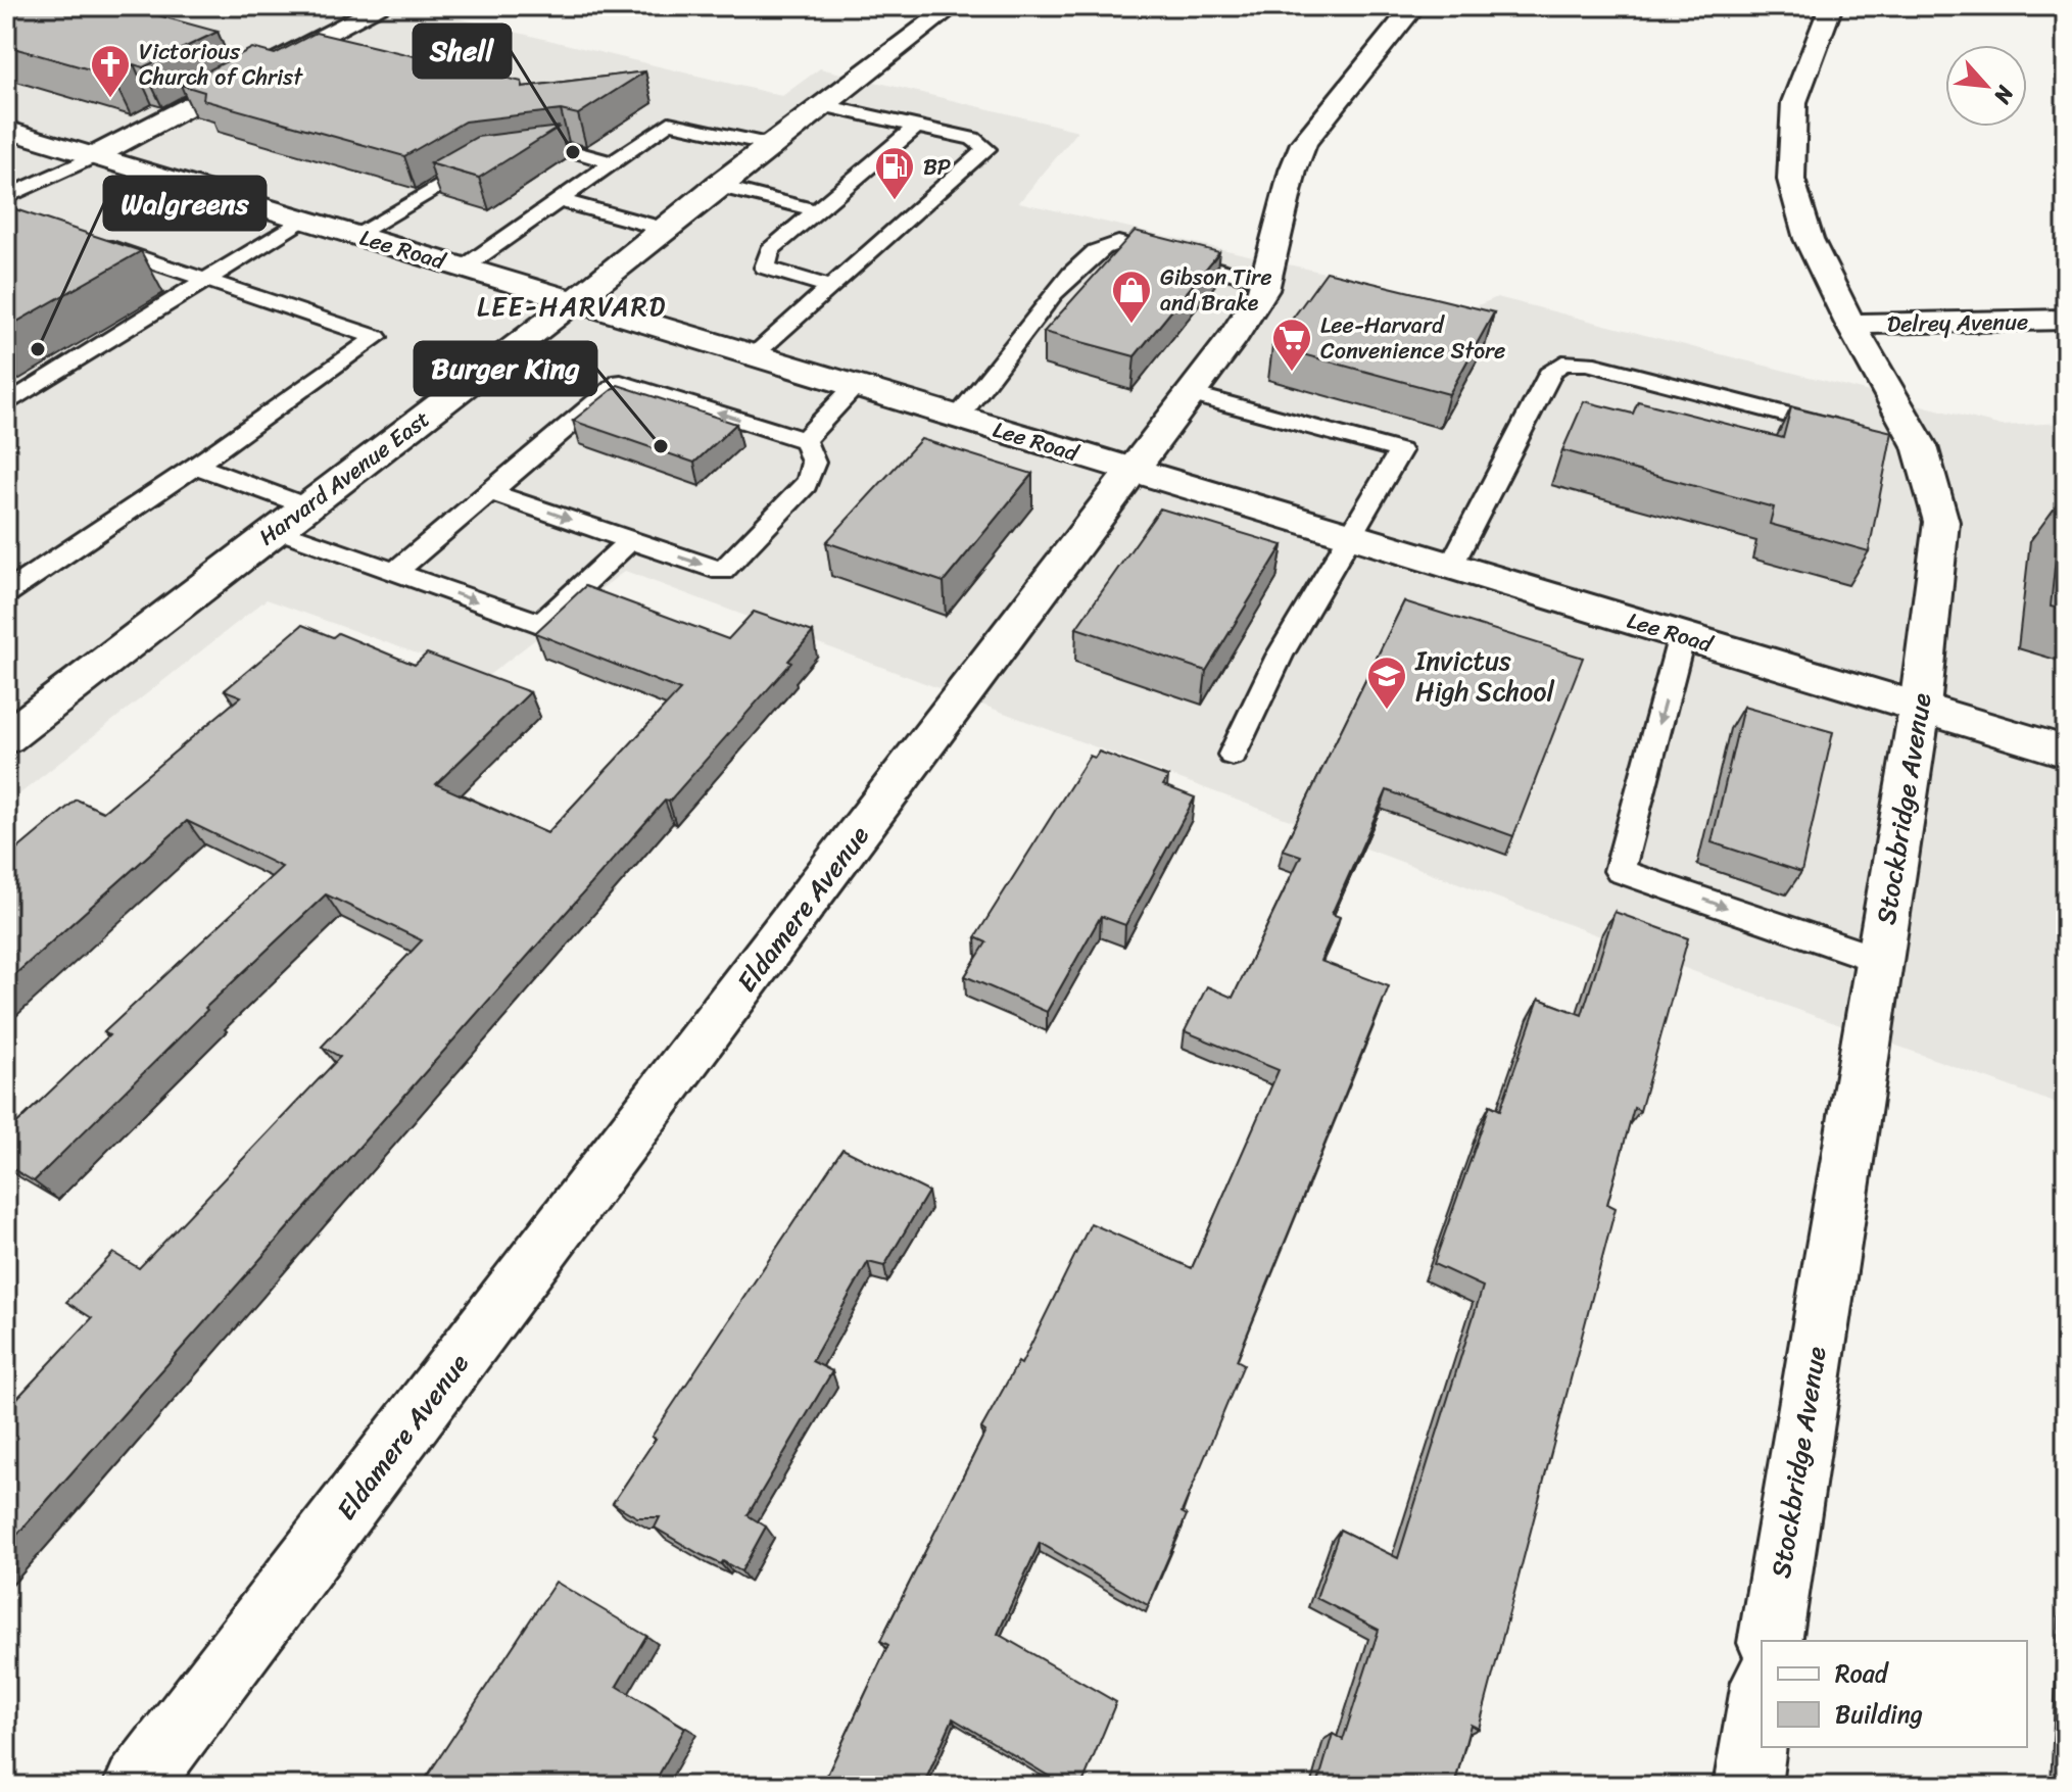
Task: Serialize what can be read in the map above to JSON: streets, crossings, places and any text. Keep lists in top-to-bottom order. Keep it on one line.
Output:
{"streets":{"street":["Lee Road","Delrey Avenue","Harvard Avenue East","Stockbridge Avenue","Eldamere Avenue"]},"crossings":[["Lee Road","Harvard Avenue East"],["Lee Road","Stockbridge Avenue"],["Lee Road","Eldamere Avenue"],["Delrey Avenue","Stockbridge Avenue"]],"districts":["LEE-HARVARD"],"places":{"church":["Victorious Church of Christ"],"other":["Shell","Walgreens","Burger King"],"fuel station":["BP"],"shop":["Gibson Tire and Brake"],"supermarket":["Lee-Harvard Convenience Store"],"school or university":["Invictus High School"]},"legend":["Road","Building"],"north":"bottom right"}
